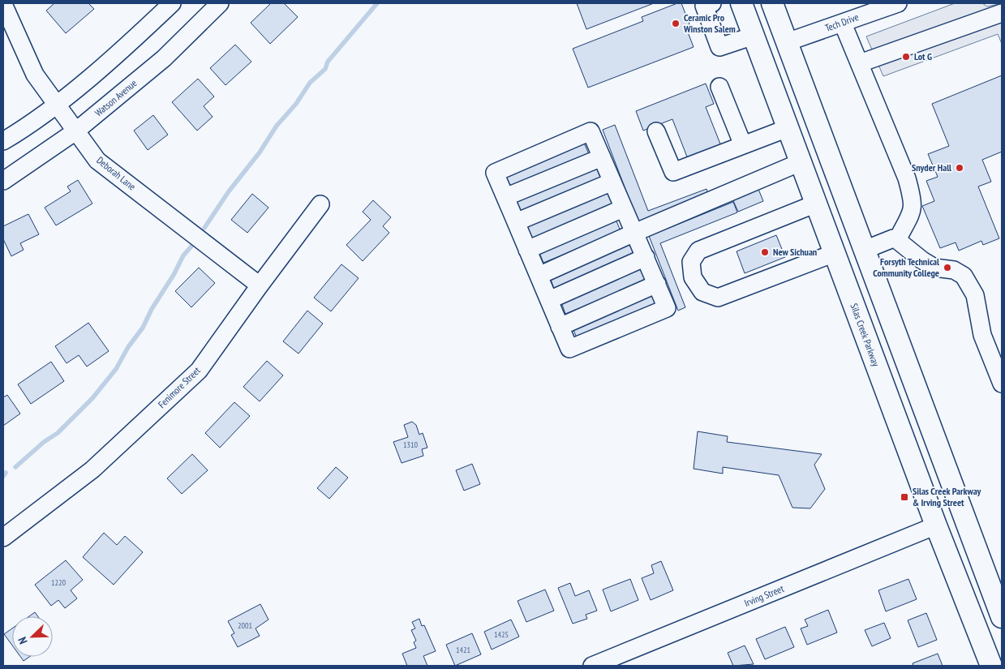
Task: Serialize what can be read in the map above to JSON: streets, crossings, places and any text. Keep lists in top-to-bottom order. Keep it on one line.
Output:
{"streets":{"main road":["Silas Creek Parkway"],"street":["Tech Drive","Watson Avenue","Deborah Lane","Fenimore Street","Irving Street"]},"crossings":[["Watson Avenue","Deborah Lane"],["Deborah Lane","Fenimore Street"],["Silas Creek Parkway","Irving Street"]],"places":{"other":["Ceramic Pro Winston Salem","Lot G","Snyder Hall","New Sichuan","Forsyth Technical Community College"],"transit":["Silas Creek Parkway & Irving Street"]},"house_numbers":["1310","1220","2001","1425","1421"],"north":"bottom left"}
